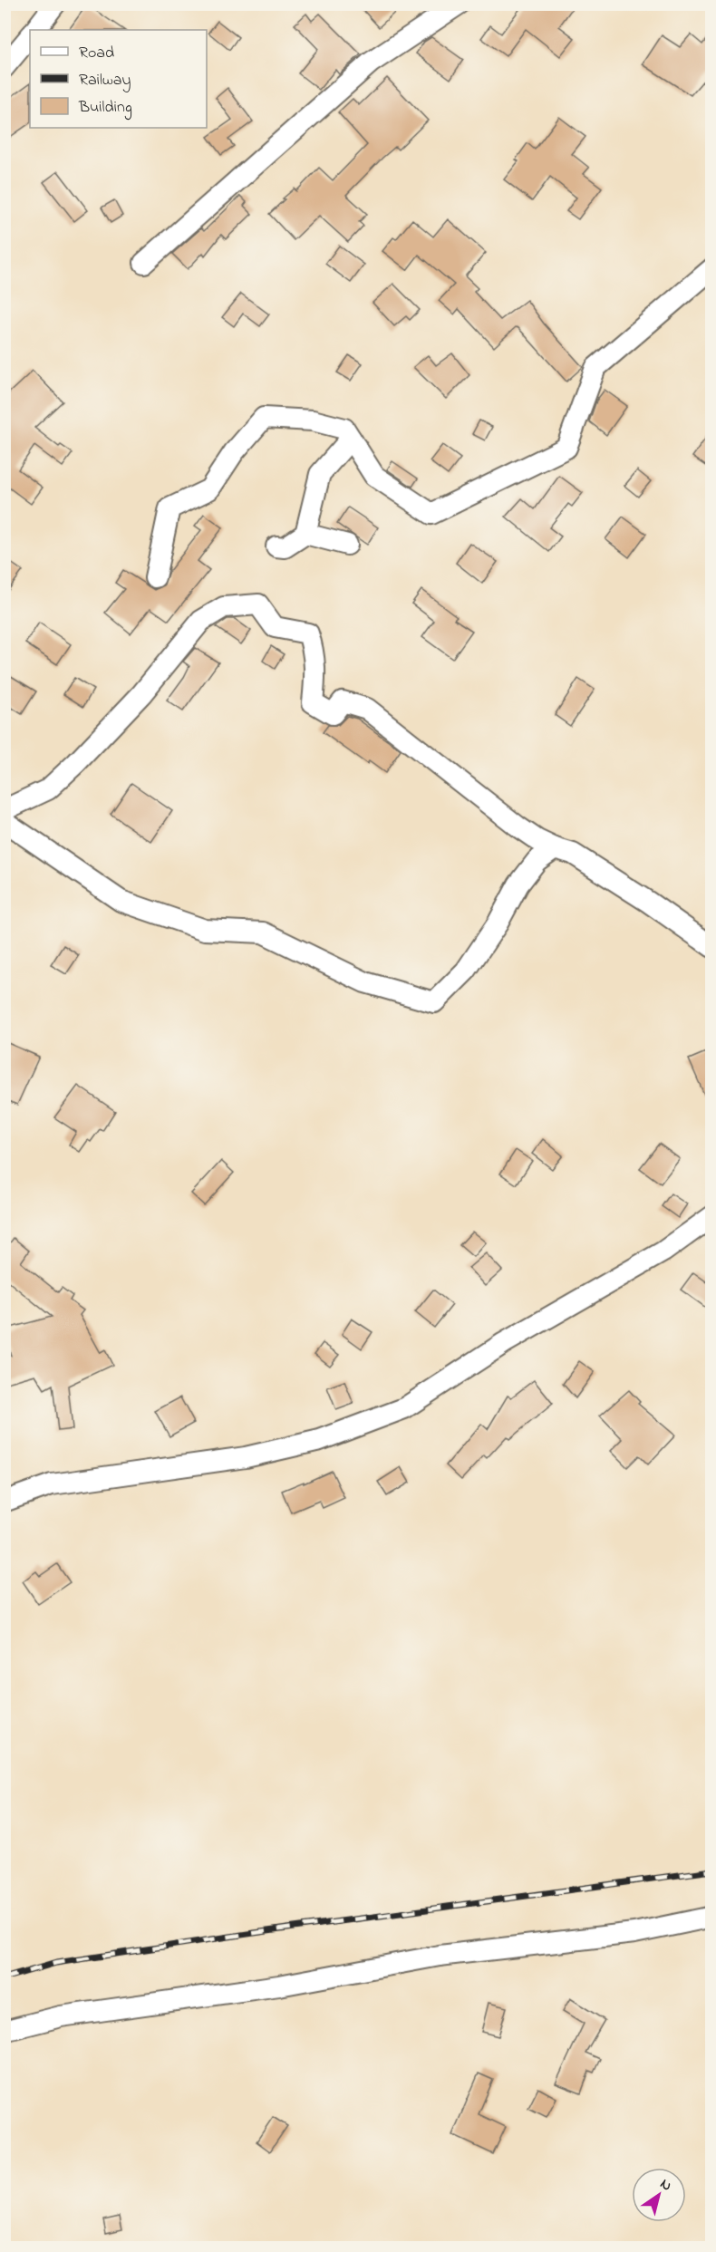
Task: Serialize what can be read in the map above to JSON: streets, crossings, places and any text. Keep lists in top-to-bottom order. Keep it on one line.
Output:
{"legend":["Road","Railway","Building"],"north":"top right"}
